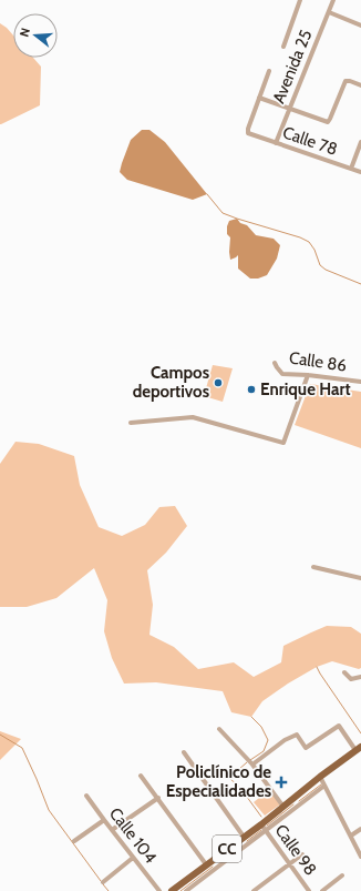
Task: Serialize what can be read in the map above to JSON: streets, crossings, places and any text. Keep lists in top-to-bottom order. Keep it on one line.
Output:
{"streets":{"main road":["CC"],"street":["Avenida 25","Calle 78","Calle 86","Calle 104","Calle 98"]},"crossings":[["Avenida 25","Calle 78"],["CC","Calle 98"]],"places":{"other":["Campos deportivos","Enrique Hart"],"health":["Policlínico de Especialidades"]},"north":"left"}
